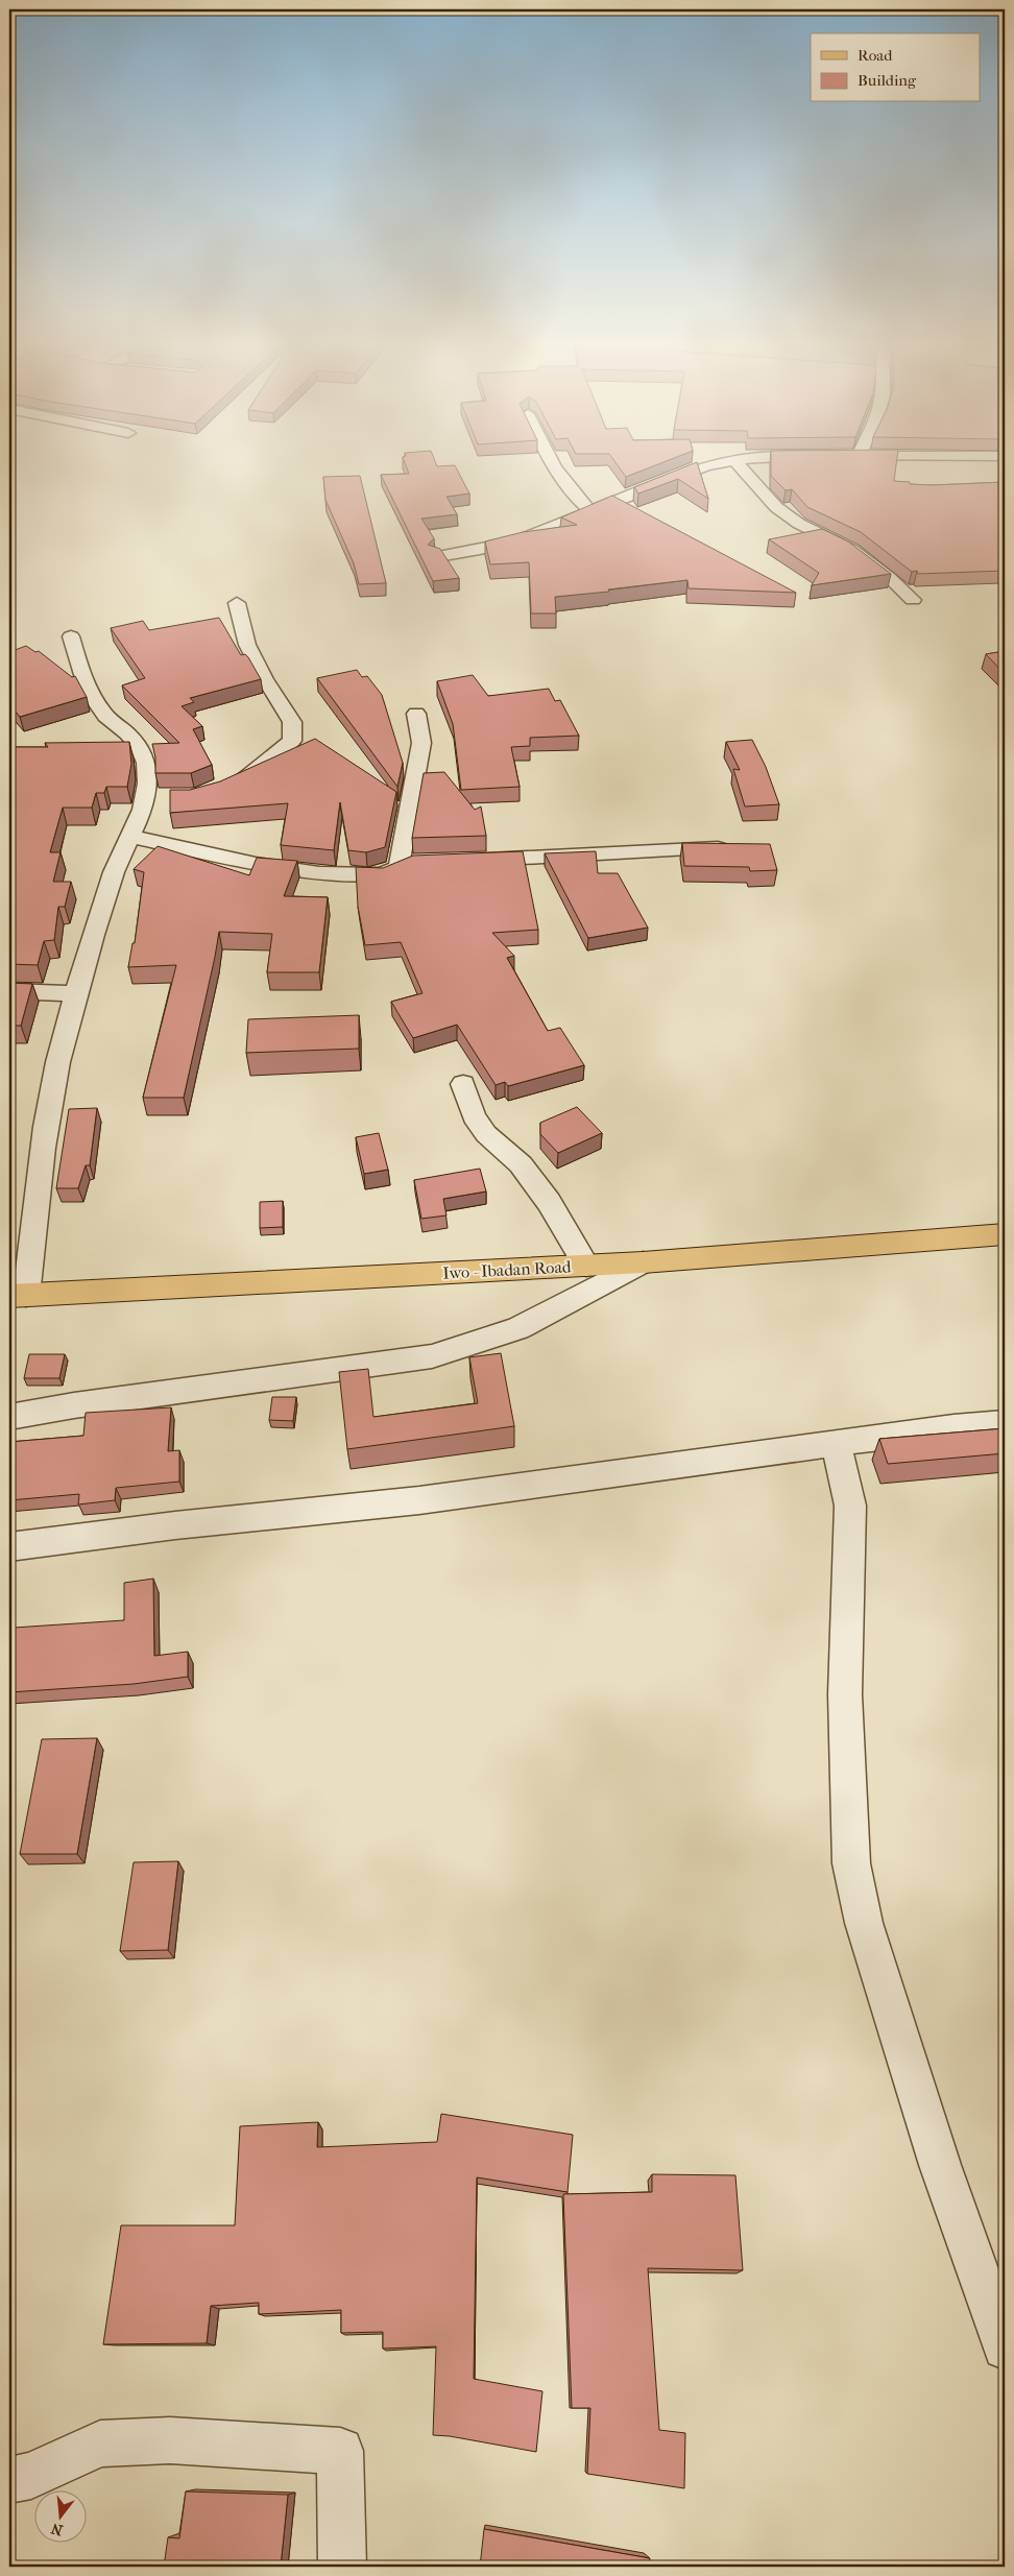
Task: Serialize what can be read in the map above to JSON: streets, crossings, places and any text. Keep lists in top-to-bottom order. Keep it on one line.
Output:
{"streets":{"main road":["Iwo - Ibadan Road"]},"legend":["Road","Building"],"north":"bottom"}
